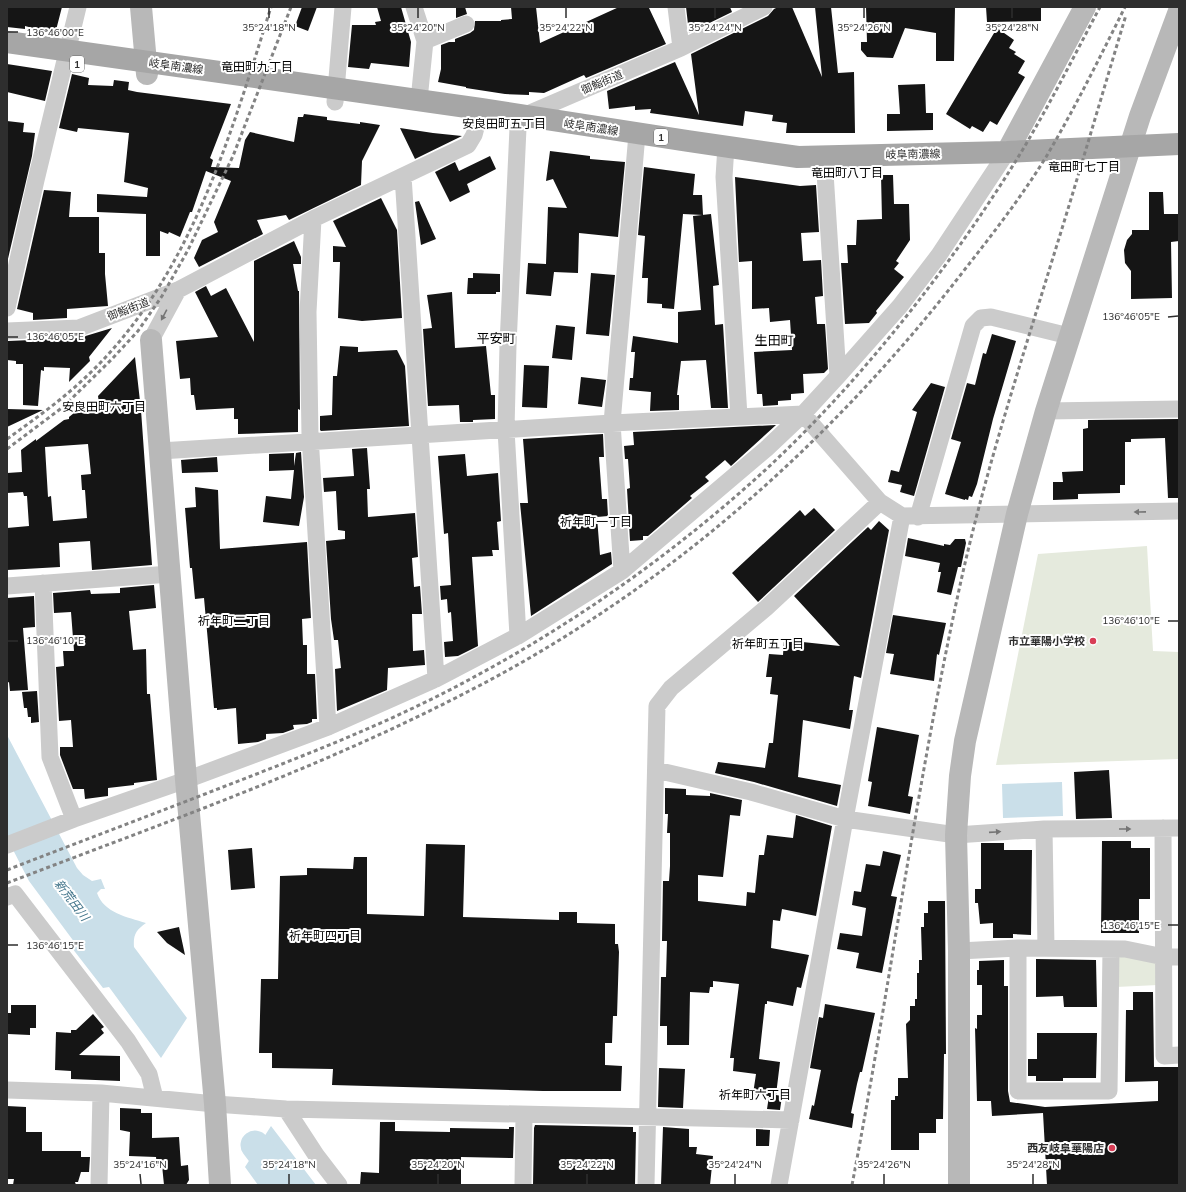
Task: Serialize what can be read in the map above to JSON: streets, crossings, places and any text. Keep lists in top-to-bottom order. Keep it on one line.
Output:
{"streets":{"main road":["1","岐阜南濃線"],"street":["御鮨街道"]},"crossings":[["岐阜南濃線","御鮨街道"]],"districts":["竜田町九丁目","安良田町五丁目","竜田町七丁目","竜田町八丁目","平安町","生田町","安良田町六丁目","祈年町一丁目","祈年町二丁目","祈年町五丁目","祈年町四丁目","祈年町六丁目"],"water":["新荒田川"],"places":["市立華陽小学校","西友岐阜華陽店"],"coordinates":["35°24'18\"N","35°24'20\"N","35°24'22\"N","35°24'24\"N","35°24'26\"N","35°24'28\"N","136°46'00\"E","136°46'05\"E","136°46'10\"E","136°46'15\"E","35°24'16\"N"]}
